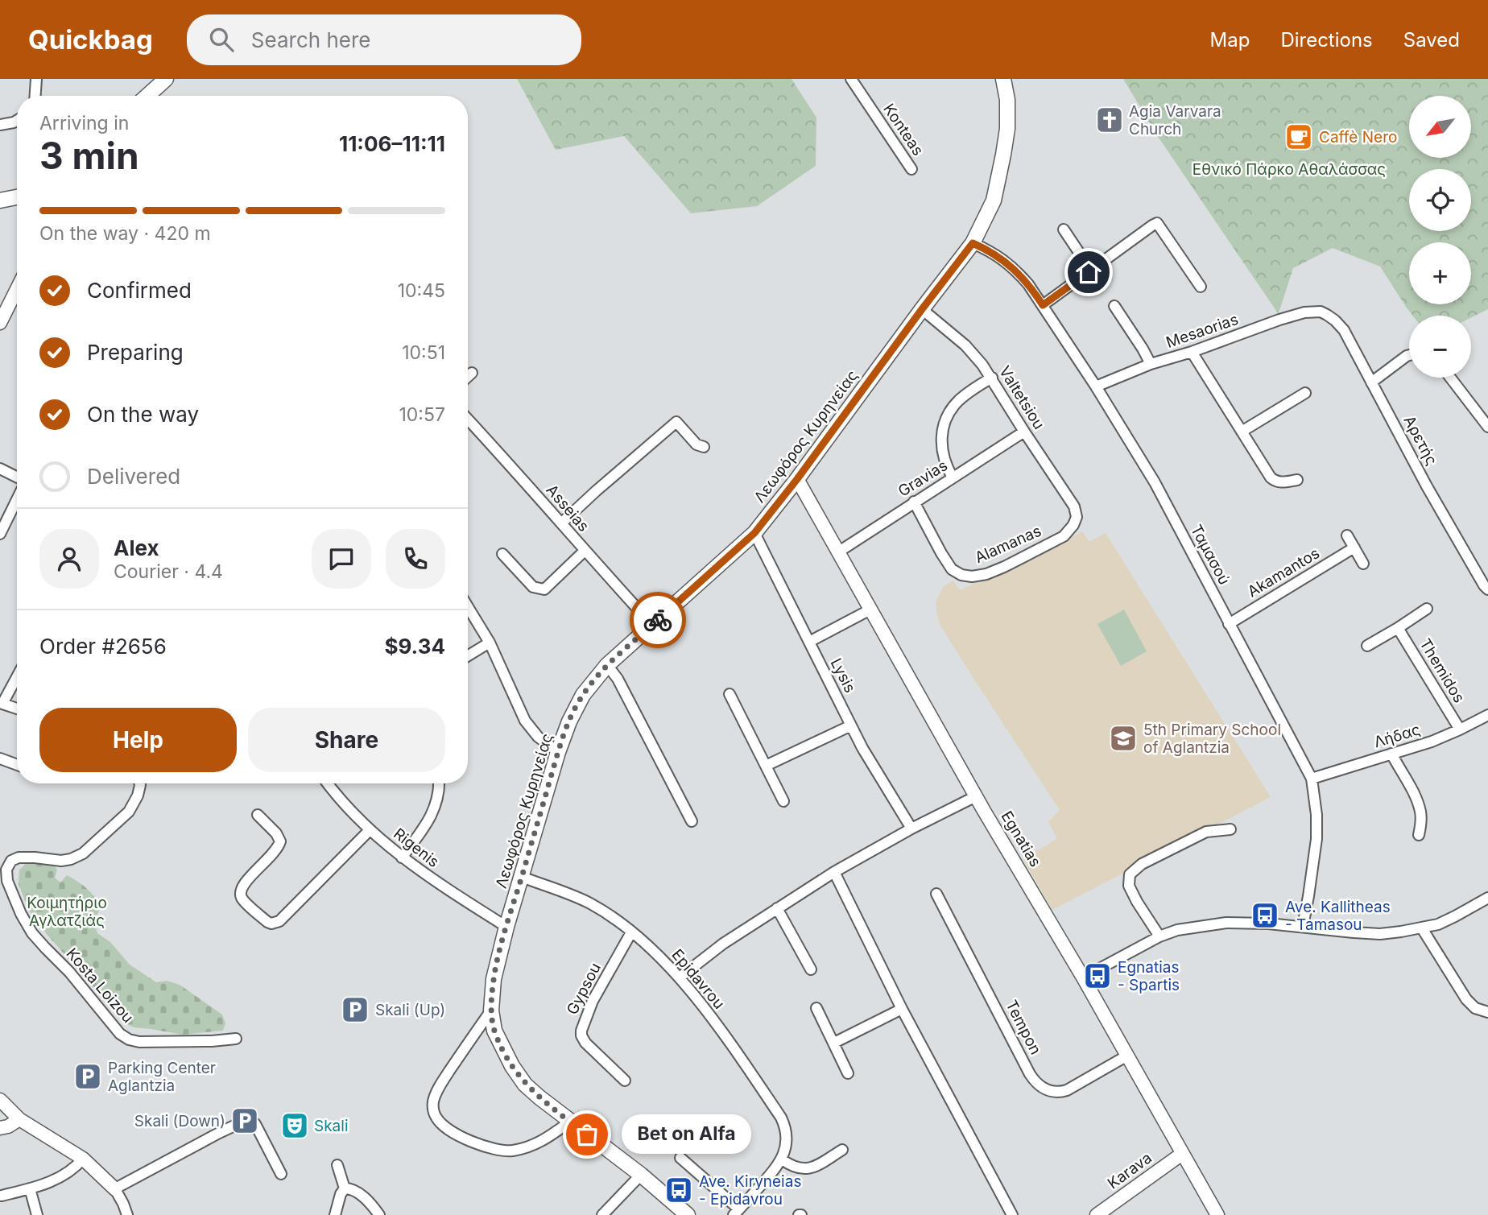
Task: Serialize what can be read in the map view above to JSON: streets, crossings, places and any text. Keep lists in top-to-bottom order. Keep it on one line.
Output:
{"streets":{"main road":["Λεωφόρος Κυρηνείας"],"street":["Konteas","Mesaorias","Valtetsiou","Αρετής","Gravias","Asseias","Alamanas","Ταμασού","Akamantos","Themidos","Lysis","Λήδας","Egnatias","Rigenis","Epidavrou","Kosta Loizou","Gypsou","Tempon","Karava"]},"crossings":[["Mesaorias","Αρετής"],["Mesaorias","Ταμασού"],["Valtetsiou","Λεωφόρος Κυρηνείας"],["Valtetsiou","Gravias"],["Valtetsiou","Alamanas"],["Λεωφόρος Κυρηνείας","Asseias"],["Λεωφόρος Κυρηνείας","Ταμασού"],["Λεωφόρος Κυρηνείας","Lysis"],["Λεωφόρος Κυρηνείας","Egnatias"],["Λεωφόρος Κυρηνείας","Rigenis"],["Λεωφόρος Κυρηνείας","Epidavrou"],["Gravias","Alamanas"],["Gravias","Egnatias"],["Ταμασού","Akamantos"],["Ταμασού","Λήδας"],["Themidos","Λήδας"],["Egnatias","Tempon"],["Egnatias","Karava"],["Epidavrou","Gypsou"]],"parks":["Εθνικό Πάρκο Αθαλάσσας","Κοιμητήριο Αγλατζιάς"],"places":{"church":["Agia Varvara Church"],"cafe":["Caffè Nero"],"school or university":["5th Primary School of Aglantzia"],"bus stop":["Ave. Kallitheas - Tamasou","Egnatias - Spartis","Ave. Kiryneias - Epidavrou"],"parking":["Skali (Up)","Parking Center Aglantzia","Skali (Down)"],"theatre":["Skali"],"other":["Bet on Alfa"]},"north":"bottom left","page":{"header":"Quickbag","search":"Search here","nav":["Map","Directions","Saved"],"map_buttons":["+","−"],"heading":["3 min","Arriving in","11:06–11:11"],"panel":["Alex","Courier · 4.4","Order #2656","$9.34"],"bar":"On the way · 420 m","list":[["Confirmed","10:45"],["Preparing","10:51"],["On the way","10:57"],"Delivered"],"buttons":["Help","Share"],"bubble":"Bet on Alfa"}}
